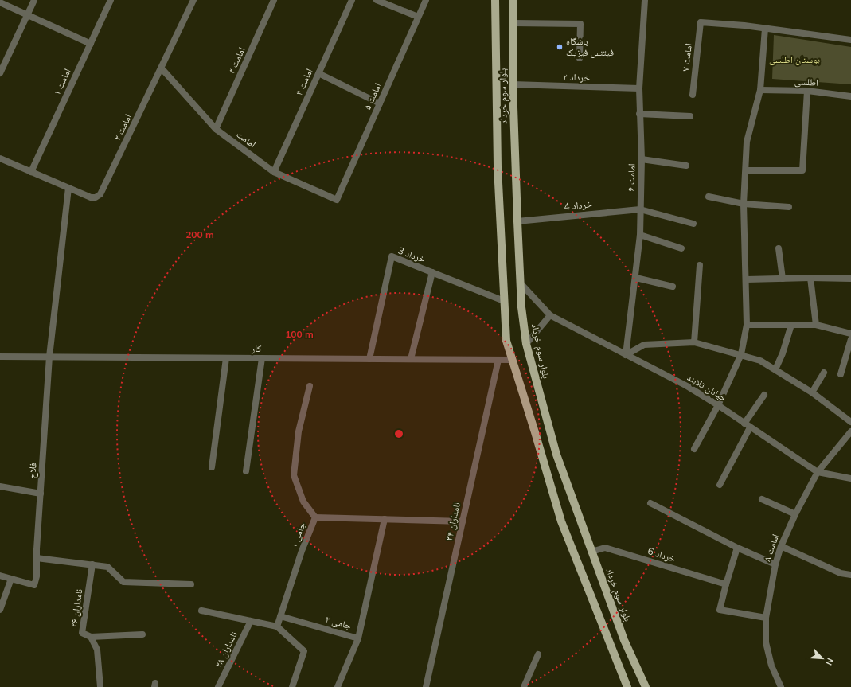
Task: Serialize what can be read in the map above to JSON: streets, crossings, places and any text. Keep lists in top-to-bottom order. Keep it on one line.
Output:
{"streets":{"main road":["بلوار سوم خرداد"],"street":["امامت ۷","امامت ۳","خرداد ۲","امامت ۱","امامت ۴","اطلسی","امامت ۵","امامت ۲","امامت","امامت ۶","خرداد 4","خرداد 3","کار","خیابان تلابند","فلاح","نامداران ۳۴","جامی ۱","امامت ۸","خرداد 6","نامداران ۲۶","جامی ۲","نامداران ۲۸"]},"crossings":[["امامت ۳","امامت"],["خرداد ۲","بلوار سوم خرداد"],["خرداد ۲","امامت ۶"],["امامت ۱","امامت ۲"],["امامت ۴","امامت"],["امامت ۵","امامت"],["بلوار سوم خرداد","خرداد 4"],["بلوار سوم خرداد","خرداد 3"],["بلوار سوم خرداد","کار"],["بلوار سوم خرداد","خیابان تلابند"],["بلوار سوم خرداد","خرداد 6"],["امامت ۲","امامت"],["امامت ۲","فلاح"],["امامت ۶","خرداد 4"],["امامت ۶","خیابان تلابند"],["خرداد 3","کار"],["کار","فلاح"],["کار","نامداران ۳۴"],["خیابان تلابند","امامت ۸"],["نامداران ۳۴","جامی ۱"],["جامی ۱","جامی ۲"]],"parks":["بوستان اطلسی"],"places":["باشگاه فیتنس فیزیک"],"north":"bottom right","rings":["200 m","100 m"]}
